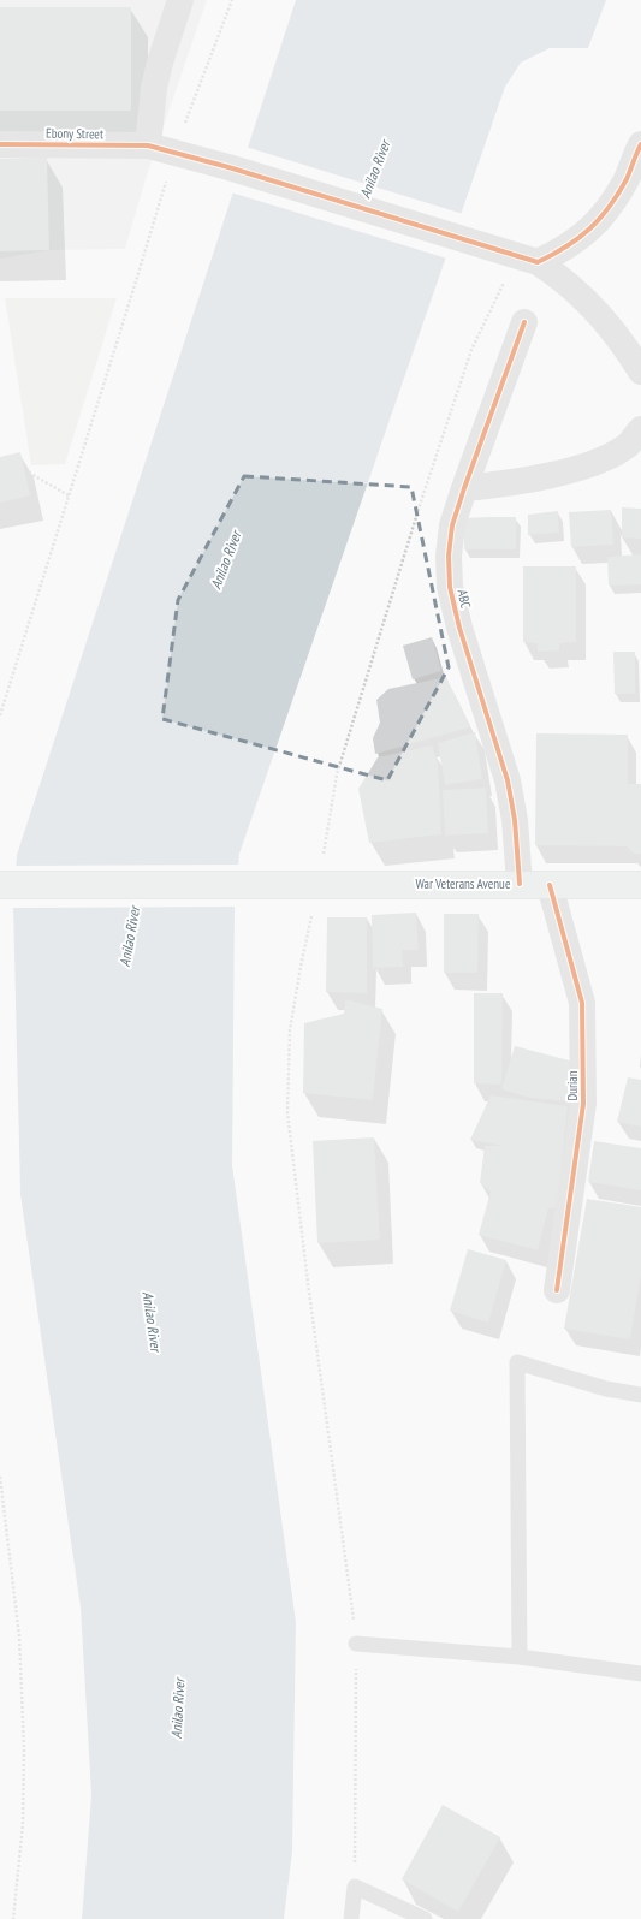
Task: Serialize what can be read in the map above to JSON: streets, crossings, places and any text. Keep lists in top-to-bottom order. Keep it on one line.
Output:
{"streets":{"main road":["War Veterans Avenue"],"street":["Ebony Street","ABC","Durian"]},"crossings":[["ABC","War Veterans Avenue"],["War Veterans Avenue","Durian"]],"water":["Anilao River"]}
